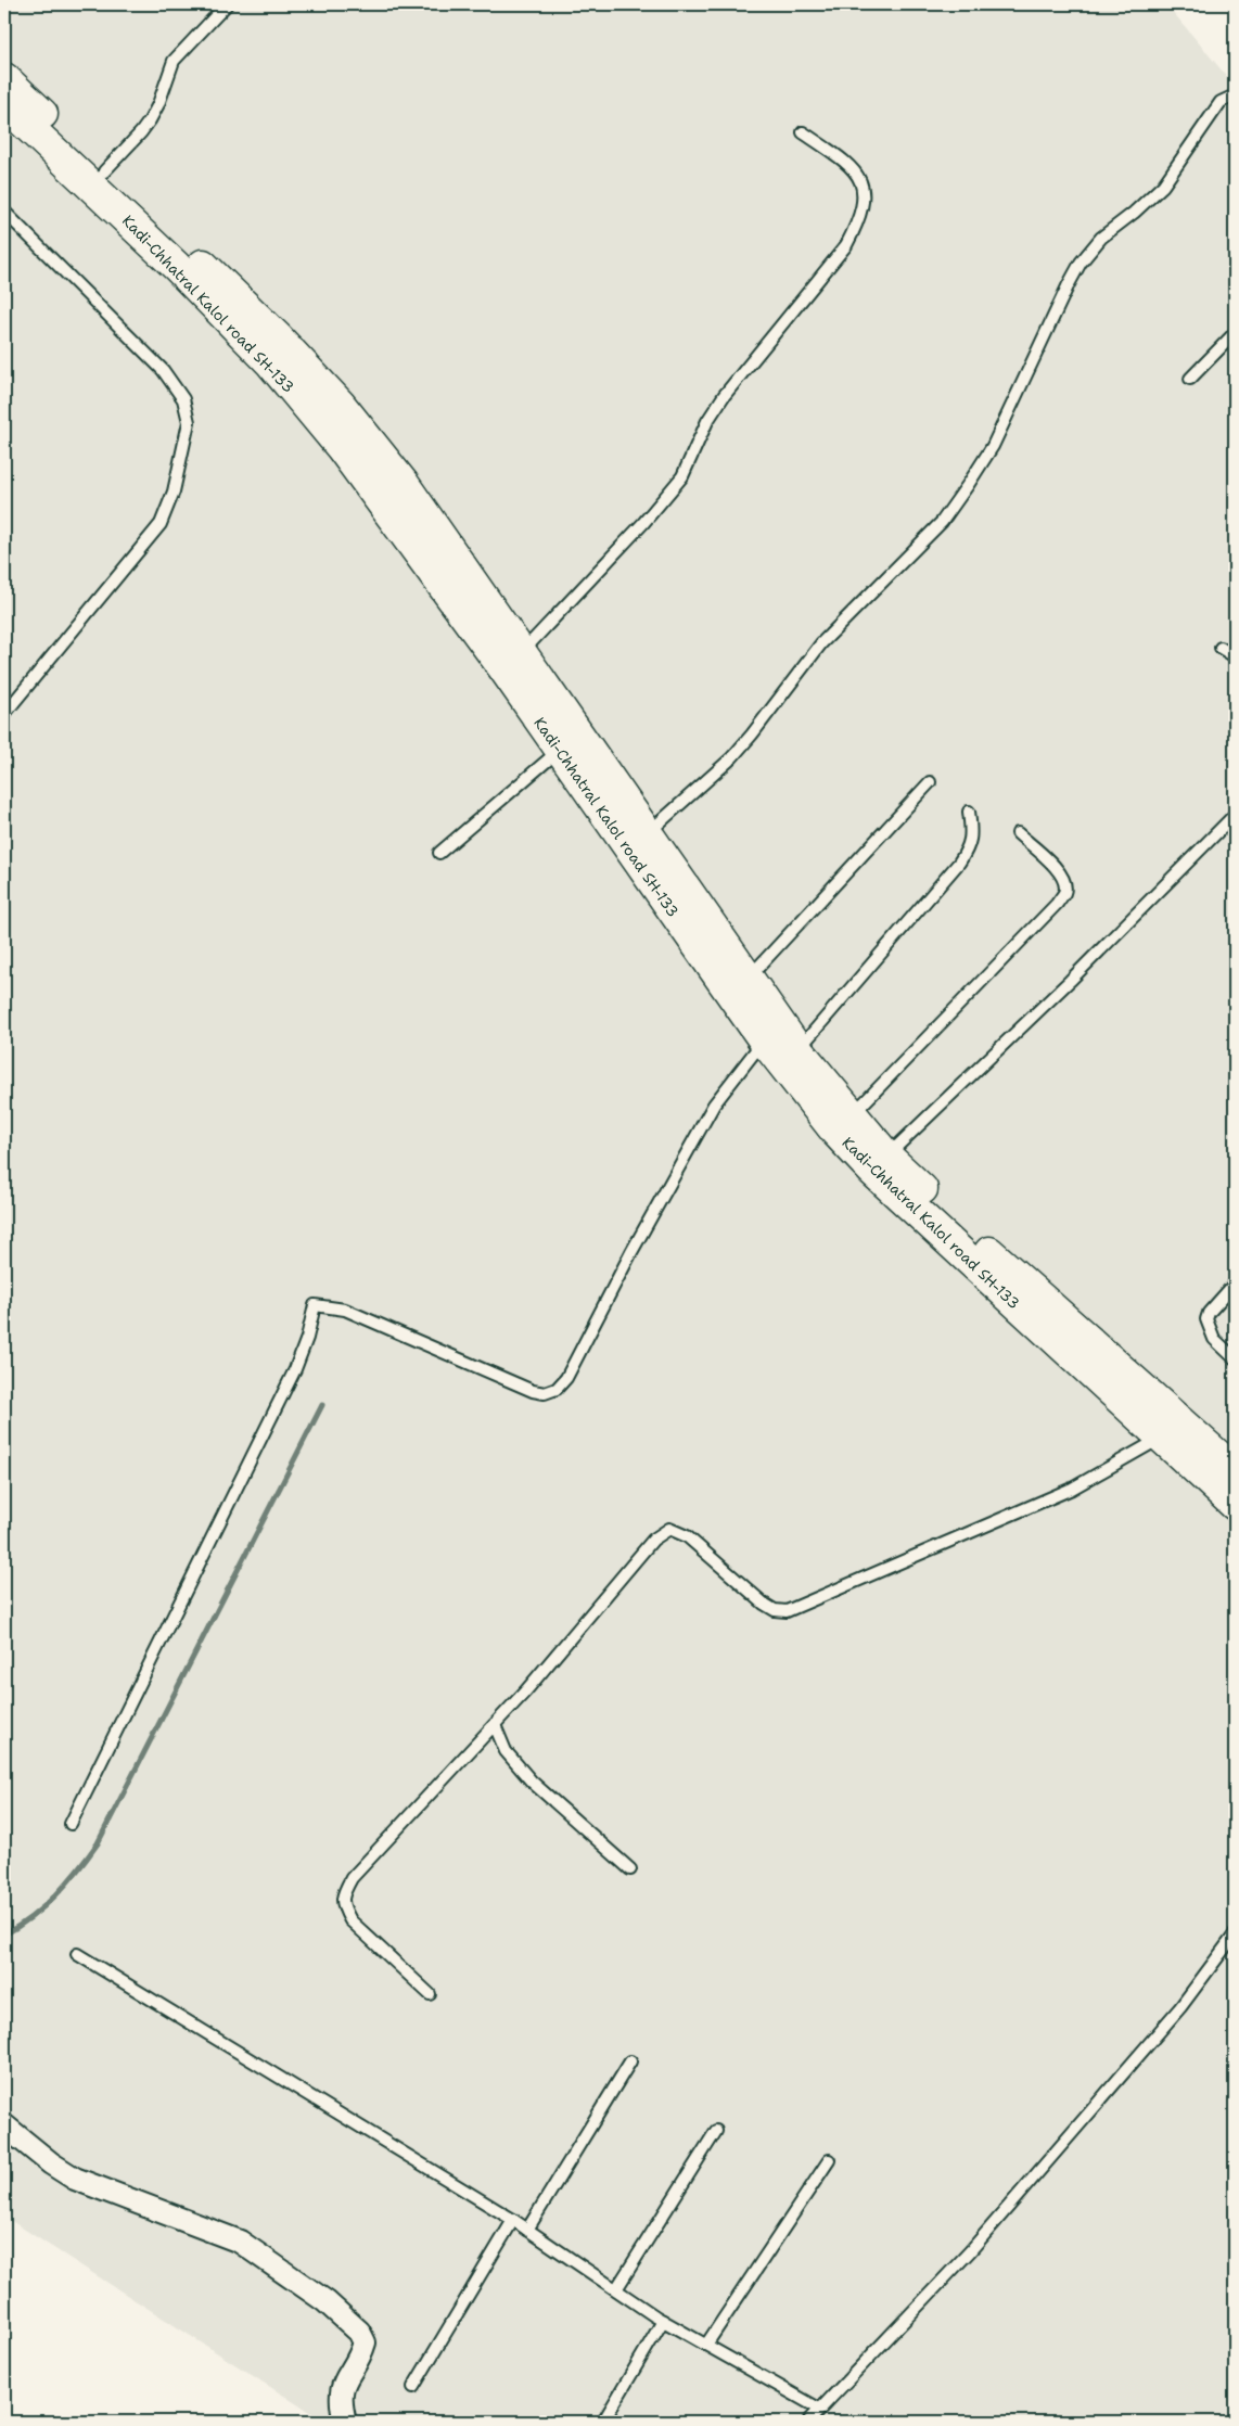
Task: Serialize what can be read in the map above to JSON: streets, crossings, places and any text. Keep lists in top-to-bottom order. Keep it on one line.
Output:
{"streets":{"main road":["Kadi-Chhatral Kalol road SH-133"]}}
